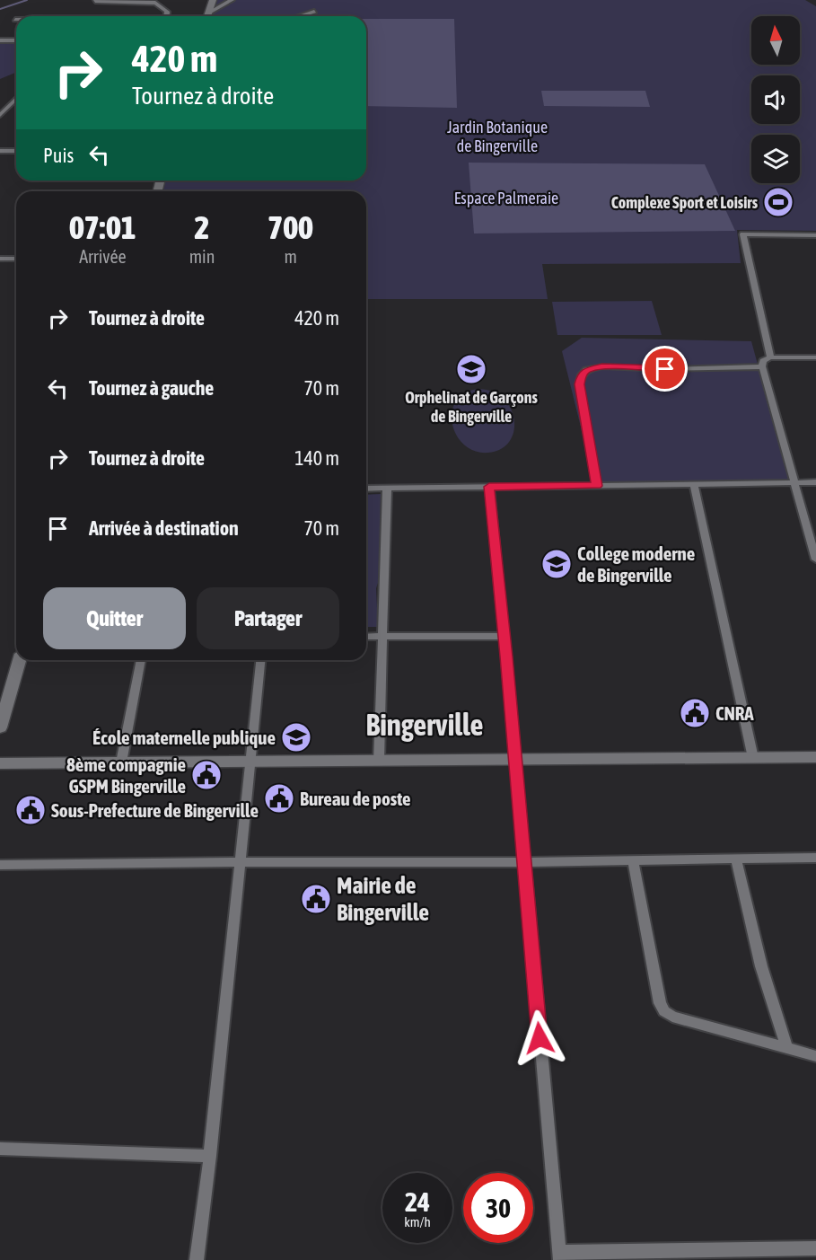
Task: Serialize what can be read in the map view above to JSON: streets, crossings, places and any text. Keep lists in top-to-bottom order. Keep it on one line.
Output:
{"districts":["Bingerville"],"parks":["Jardin Botanique de Bingerville","Espace Palmeraie"],"places":{"sports":["Complexe Sport et Loisirs"],"school or university":["Orphelinat de Garçons de Bingerville","College moderne de Bingerville","École maternelle publique"],"public building":["CNRA","8ème compagnie GSPM Bingerville","Bureau de poste","Sous-Prefecture de Bingerville","Mairie de Bingerville"]},"north":"top","page":{"turn":["420 m","Tournez à droite"],"then":"Puis","eta":["07:01","Arrivée","2","min","700","m"],"list":[{"name":"Tournez à droite","value":"420 m"},{"name":"Tournez à gauche","value":"70 m"},{"name":"Tournez à droite","value":"140 m"},{"name":"Arrivée à destination","value":"70 m"}],"buttons":["Quitter","Partager"],"speed":"24 km/h","limit":"30"}}
